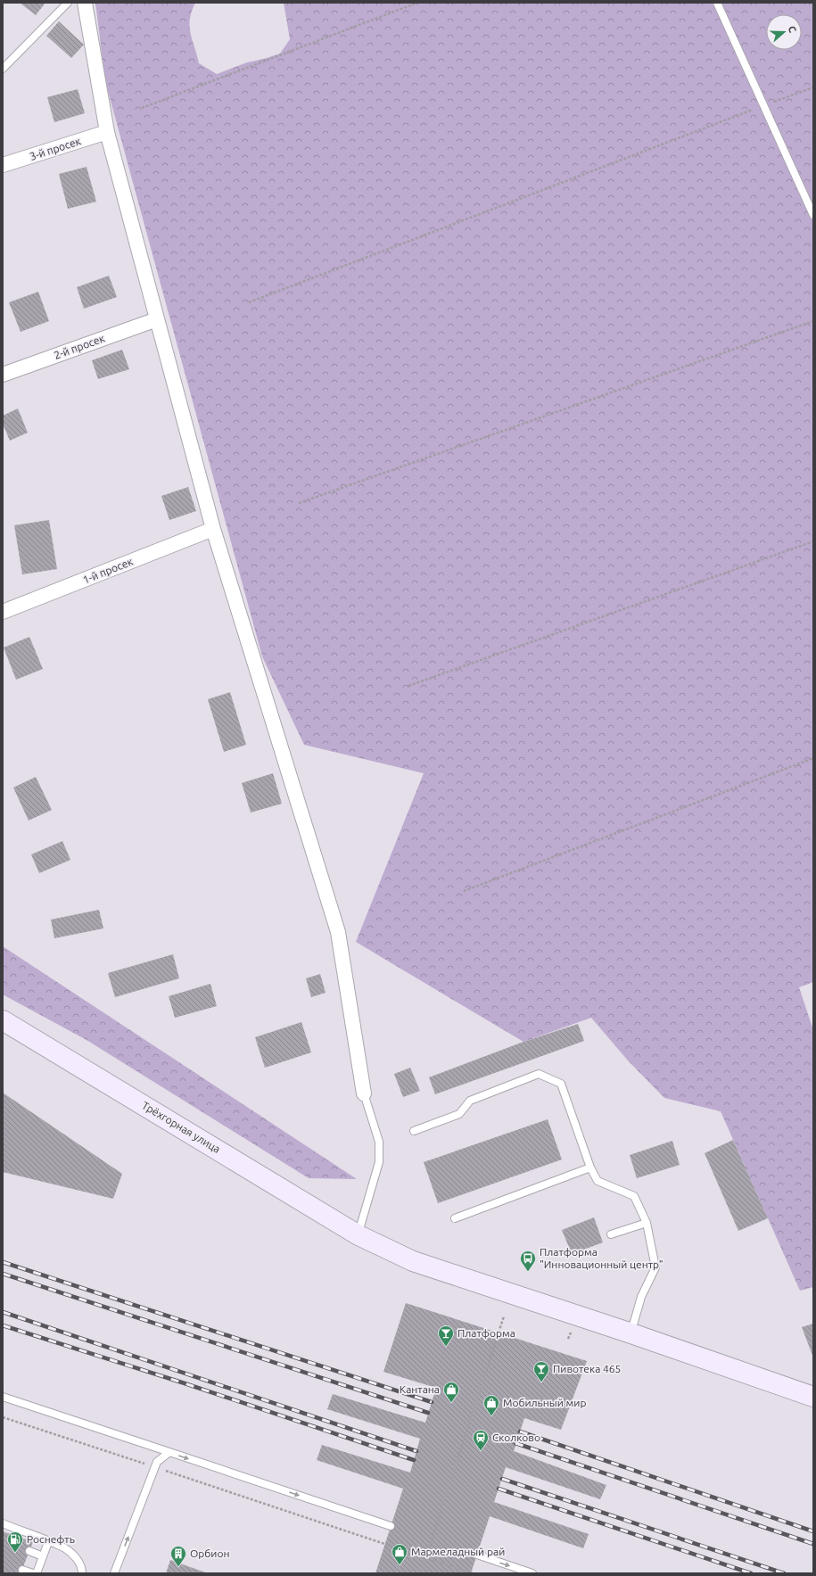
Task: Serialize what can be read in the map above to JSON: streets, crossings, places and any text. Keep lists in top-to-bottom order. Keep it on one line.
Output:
{"streets":{"street":["3-й просек","2-й просек","1-й просек","Трёхгорная улица"]},"places":{"bus stop":["Платформа \"Инновационный центр\""],"bar":["Платформа","Пивотека 465"],"shop":["Кантана","Мобильный мир","Мармеладный рай"],"station":["Сколково"],"fuel station":["Роснефть"],"building":["Орбион"]},"north":"right"}
